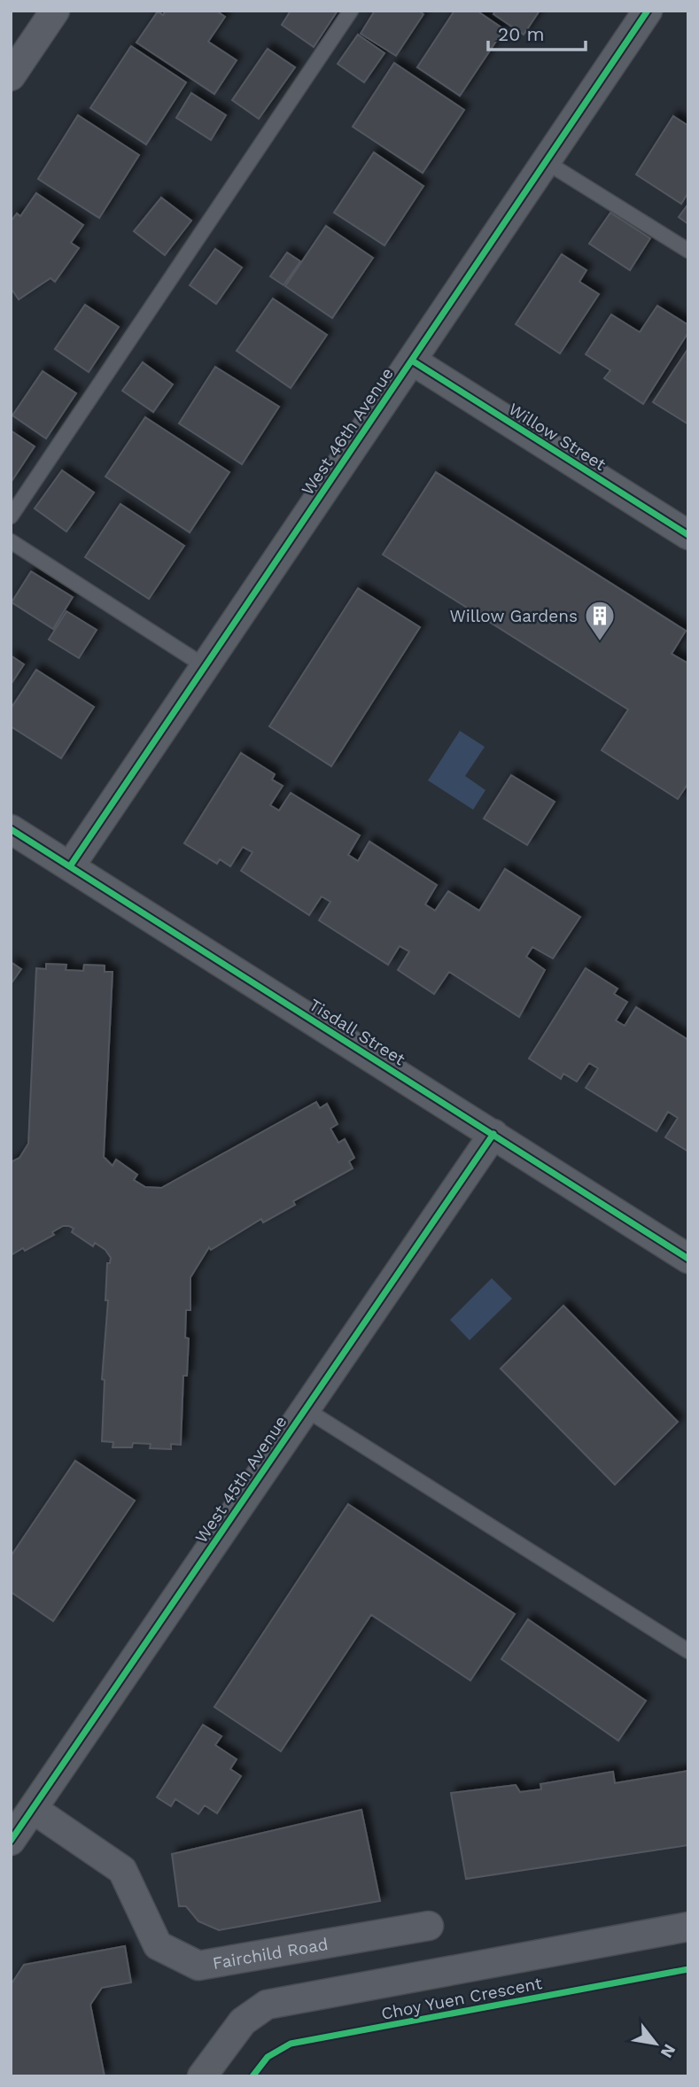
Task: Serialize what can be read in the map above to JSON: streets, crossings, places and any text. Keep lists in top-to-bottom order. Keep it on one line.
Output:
{"streets":{"street":["West 46th Avenue","Willow Street","Tisdall Street","West 45th Avenue","Fairchild Road","Choy Yuen Crescent"]},"crossings":[["West 46th Avenue","Willow Street"],["West 46th Avenue","Tisdall Street"],["Tisdall Street","West 45th Avenue"],["West 45th Avenue","Fairchild Road"]],"places":{"building":["Willow Gardens"]},"scale_bar":"20 m","north":"bottom right"}
